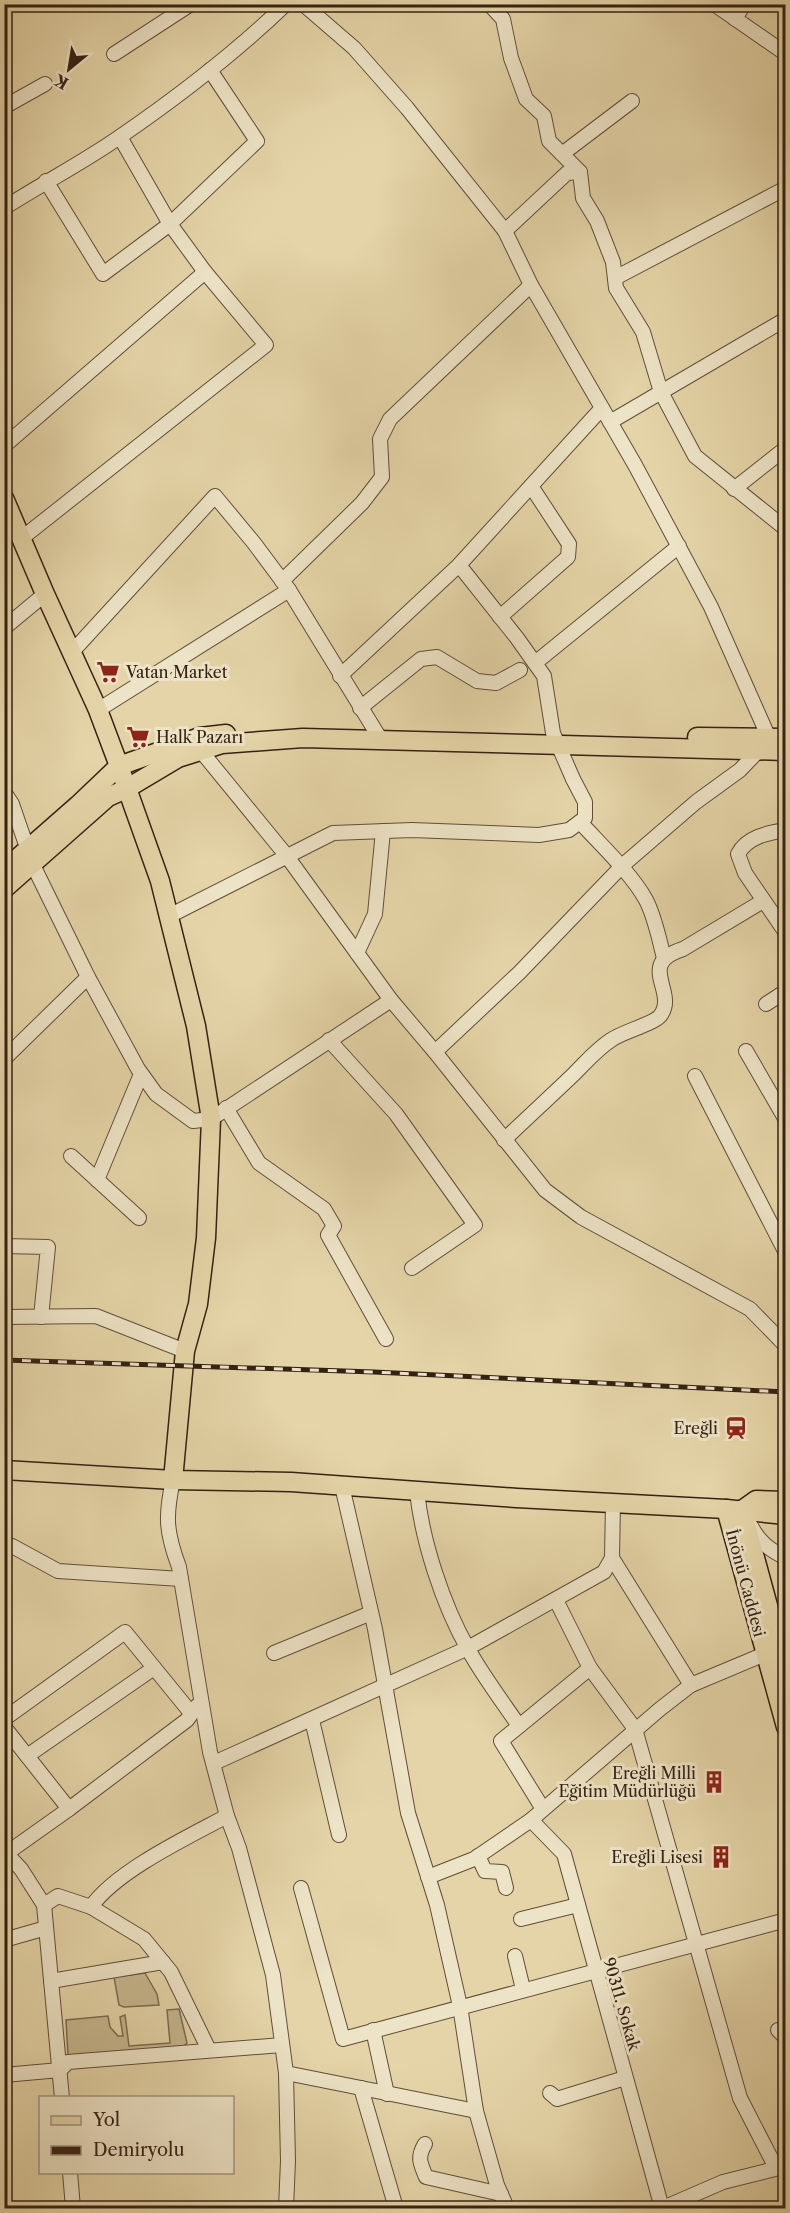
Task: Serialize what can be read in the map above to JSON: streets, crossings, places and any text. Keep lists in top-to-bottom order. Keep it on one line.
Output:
{"streets":{"main road":["İnönü Caddesi"],"street":["90311. Sokak"]},"places":{"supermarket":["Vatan Market","Halk Pazarı"],"station":["Ereğli"],"building":["Ereğli Milli Eğitim Müdürlüğü","Ereğli Lisesi"]},"legend":["Yol","Demiryolu"],"north":"bottom left"}
